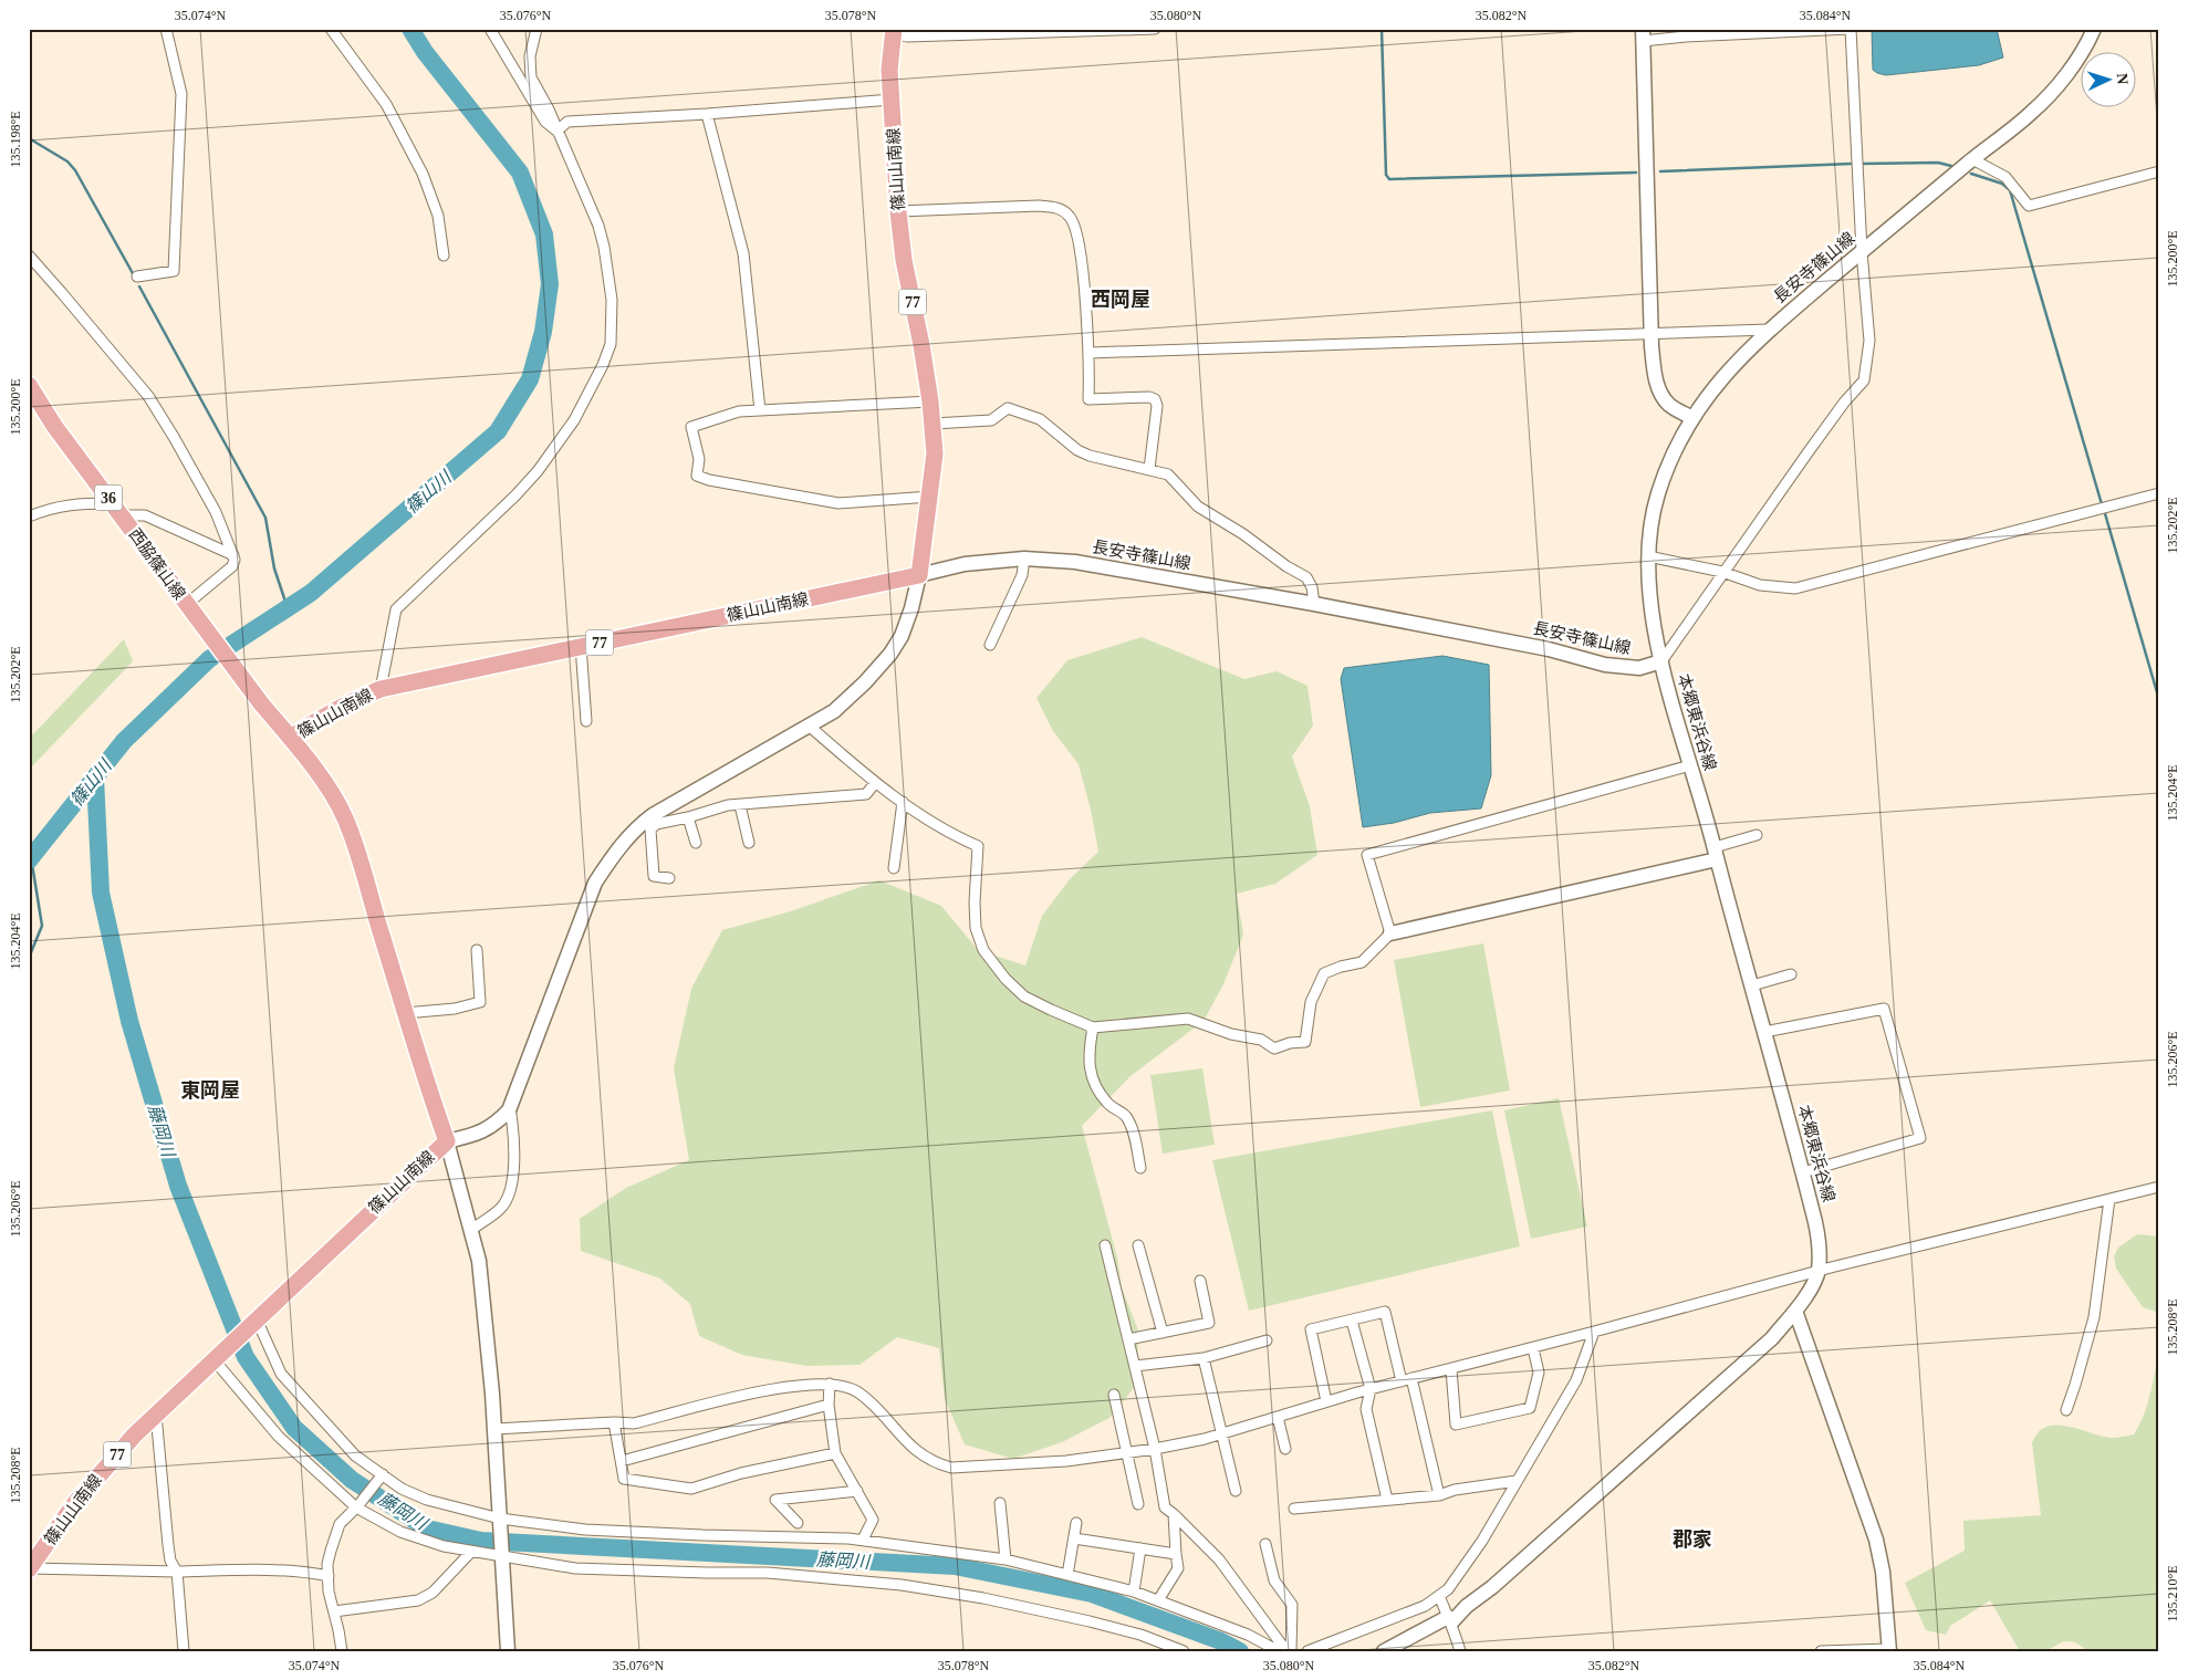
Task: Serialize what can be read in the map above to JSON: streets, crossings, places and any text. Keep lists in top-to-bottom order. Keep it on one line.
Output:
{"streets":{"main road":["篠山山南線","長安寺篠山線","77","36","西脇篠山線","本郷東浜谷線"]},"crossings":[["篠山山南線","長安寺篠山線"],["篠山山南線","西脇篠山線"],["長安寺篠山線","本郷東浜谷線"]],"districts":["西岡屋","東岡屋","郡家"],"water":["篠山川","藤岡川"],"north":"right","coordinates":["35.074°N","35.076°N","35.078°N","35.080°N","35.082°N","35.084°N","135.198°E","135.200°E","135.202°E","135.204°E","135.206°E","135.208°E","135.210°E"]}
